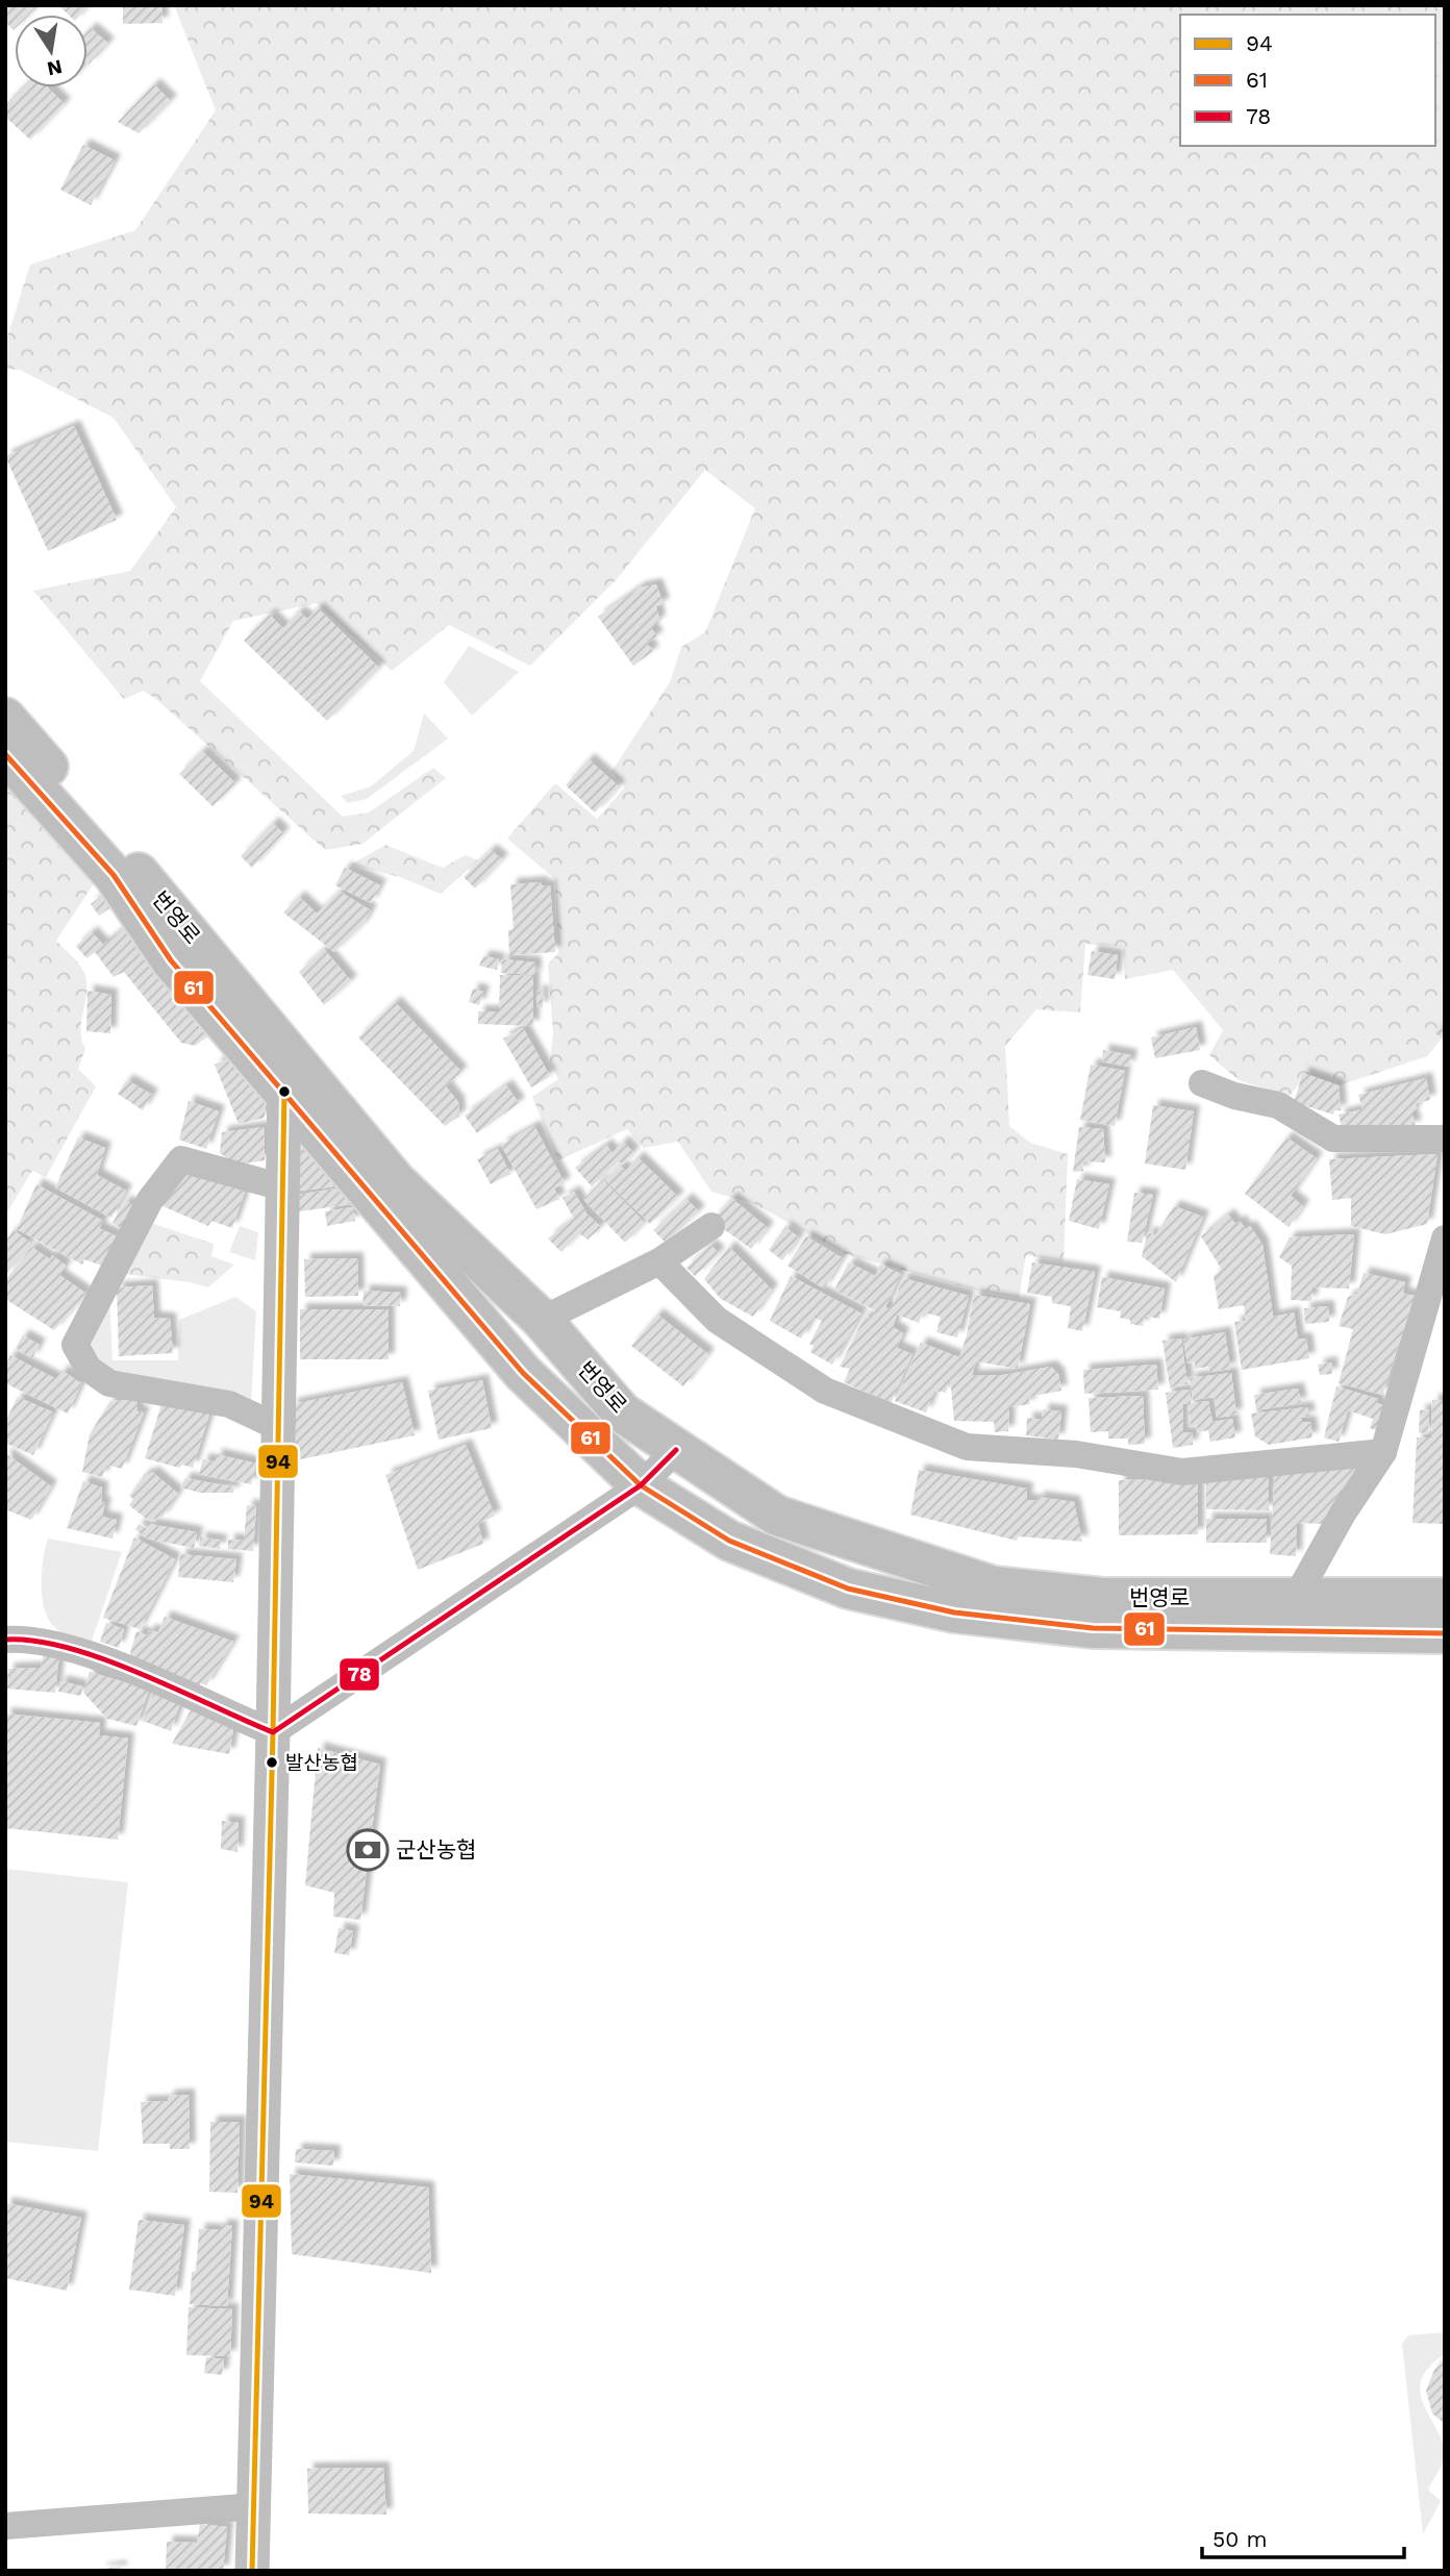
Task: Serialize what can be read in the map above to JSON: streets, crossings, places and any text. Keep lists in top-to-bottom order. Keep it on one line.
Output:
{"streets":{"main road":["번영로"]},"places":{"other":["발산농협"],"bank":["군산농협"]},"lines":["transit line 61","transit line 94","transit line 78"],"legend":["94","61","78"],"scale_bar":"50 m","north":"bottom"}
